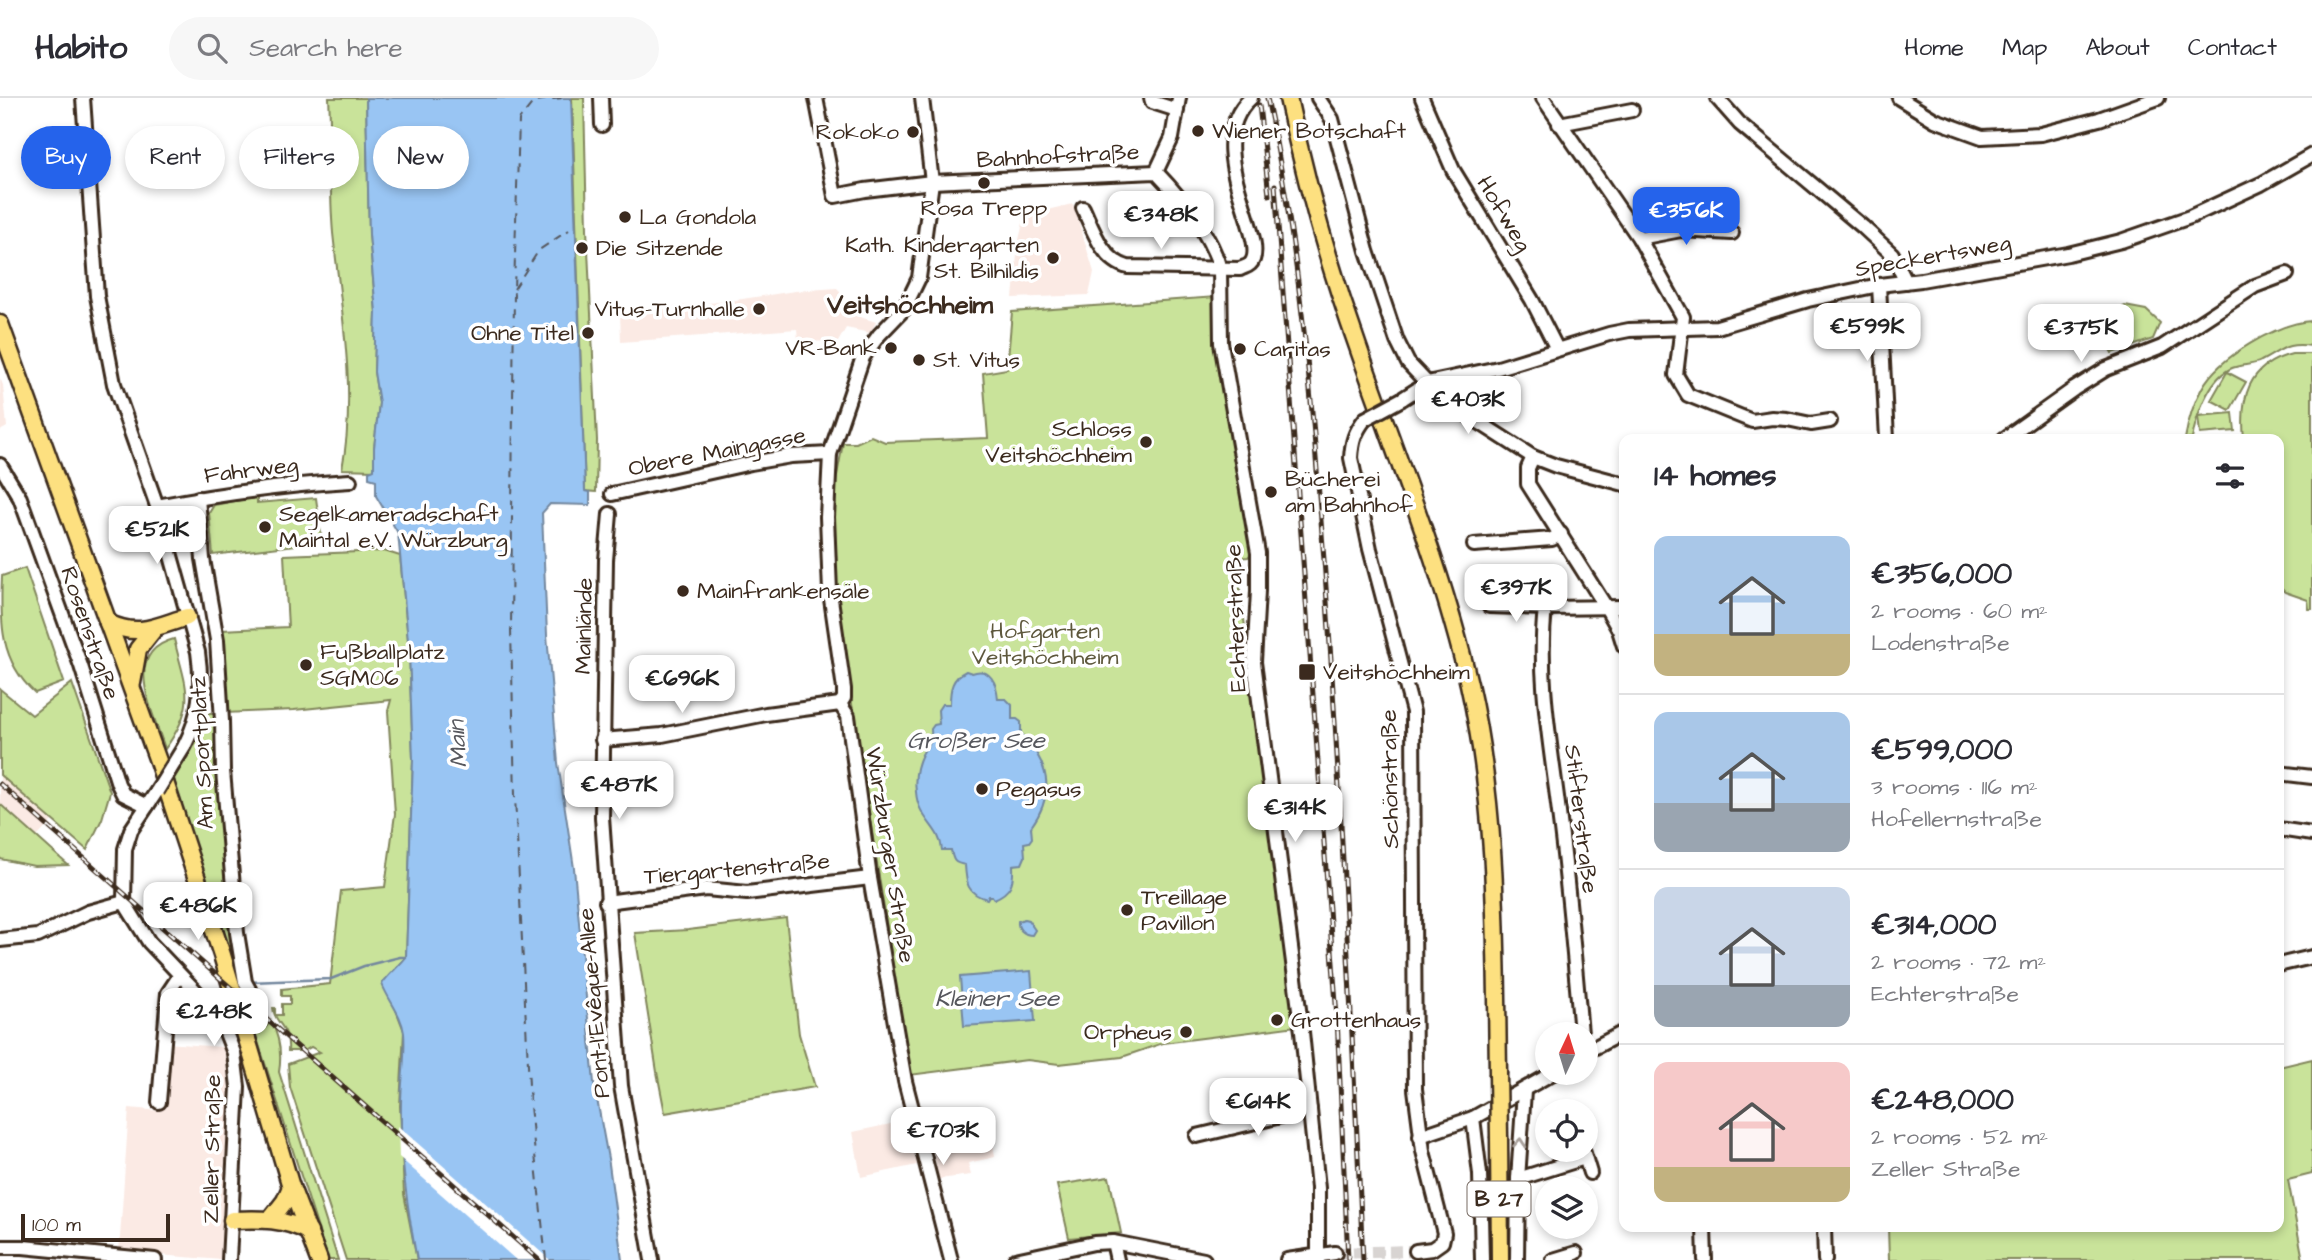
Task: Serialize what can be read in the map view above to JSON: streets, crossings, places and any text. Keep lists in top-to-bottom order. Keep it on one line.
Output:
{"streets":{"main road":["B 27"],"street":["Bahnhofstraße","Hofweg","Speckertsweg","Obere Maingasse","Fahrweg","Echterstraße","Mainlände","Rosenstraße","Am Sportplatz","Schönstraße","Stifterstraße","Würzburger Straße","Tiergartenstraße","Pont-l'Evêque-Allee","Zeller Straße"]},"crossings":[["Bahnhofstraße","Echterstraße"],["Bahnhofstraße","Würzburger Straße"],["Hofweg","Speckertsweg"],["Speckertsweg","Schönstraße"],["Obere Maingasse","Würzburger Straße"],["Fahrweg","Am Sportplatz"],["Mainlände","Pont-l'Evêque-Allee"],["Würzburger Straße","Tiergartenstraße"],["Tiergartenstraße","Pont-l'Evêque-Allee"]],"districts":["Veitshöchheim"],"water":["Großer See","Main","Kleiner See"],"parks":["Hofgarten Veitshöchheim"],"places":{"other":["Wiener Botschaft","Rokoko","Rosa Trepp","La Gondola","Die Sitzende","Kath. Kindergarten St. Bilhildis","Vitus-Turnhalle","Ohne Titel","VR-Bank","Caritas","St. Vitus","Schloss Veitshöchheim","Bücherei am Bahnhof","Segelkameradschaft Maintal e.V. Würzburg","Mainfrankensäle","Fußballplatz SGM06","Pegasus","Treillage Pavillon","Grottenhaus","Orpheus"],"transit":["Veitshöchheim"]},"scale_bar":"100 m","north":"top","page":{"header":"Habito","search":"Search here","nav":["Home","Map","About","Contact"],"chip":["Buy","Rent","Filters","New"],"price":["€356K","€348K","€599K","€375K","€403K","€521K","€397K","€696K","€487K","€314K","€486K","€248K","€614K","€703K"],"heading":"14 homes","list":[{"name":"€356,000","note":"2 rooms · 60 m² · Lodenstraße"},{"name":"€599,000","note":"3 rooms · 116 m² · Hofellernstraße"},{"name":"€314,000","note":"2 rooms · 72 m² · Echterstraße"},{"name":"€248,000","note":"2 rooms · 52 m² · Zeller Straße"}],"scale":"100 m"}}
